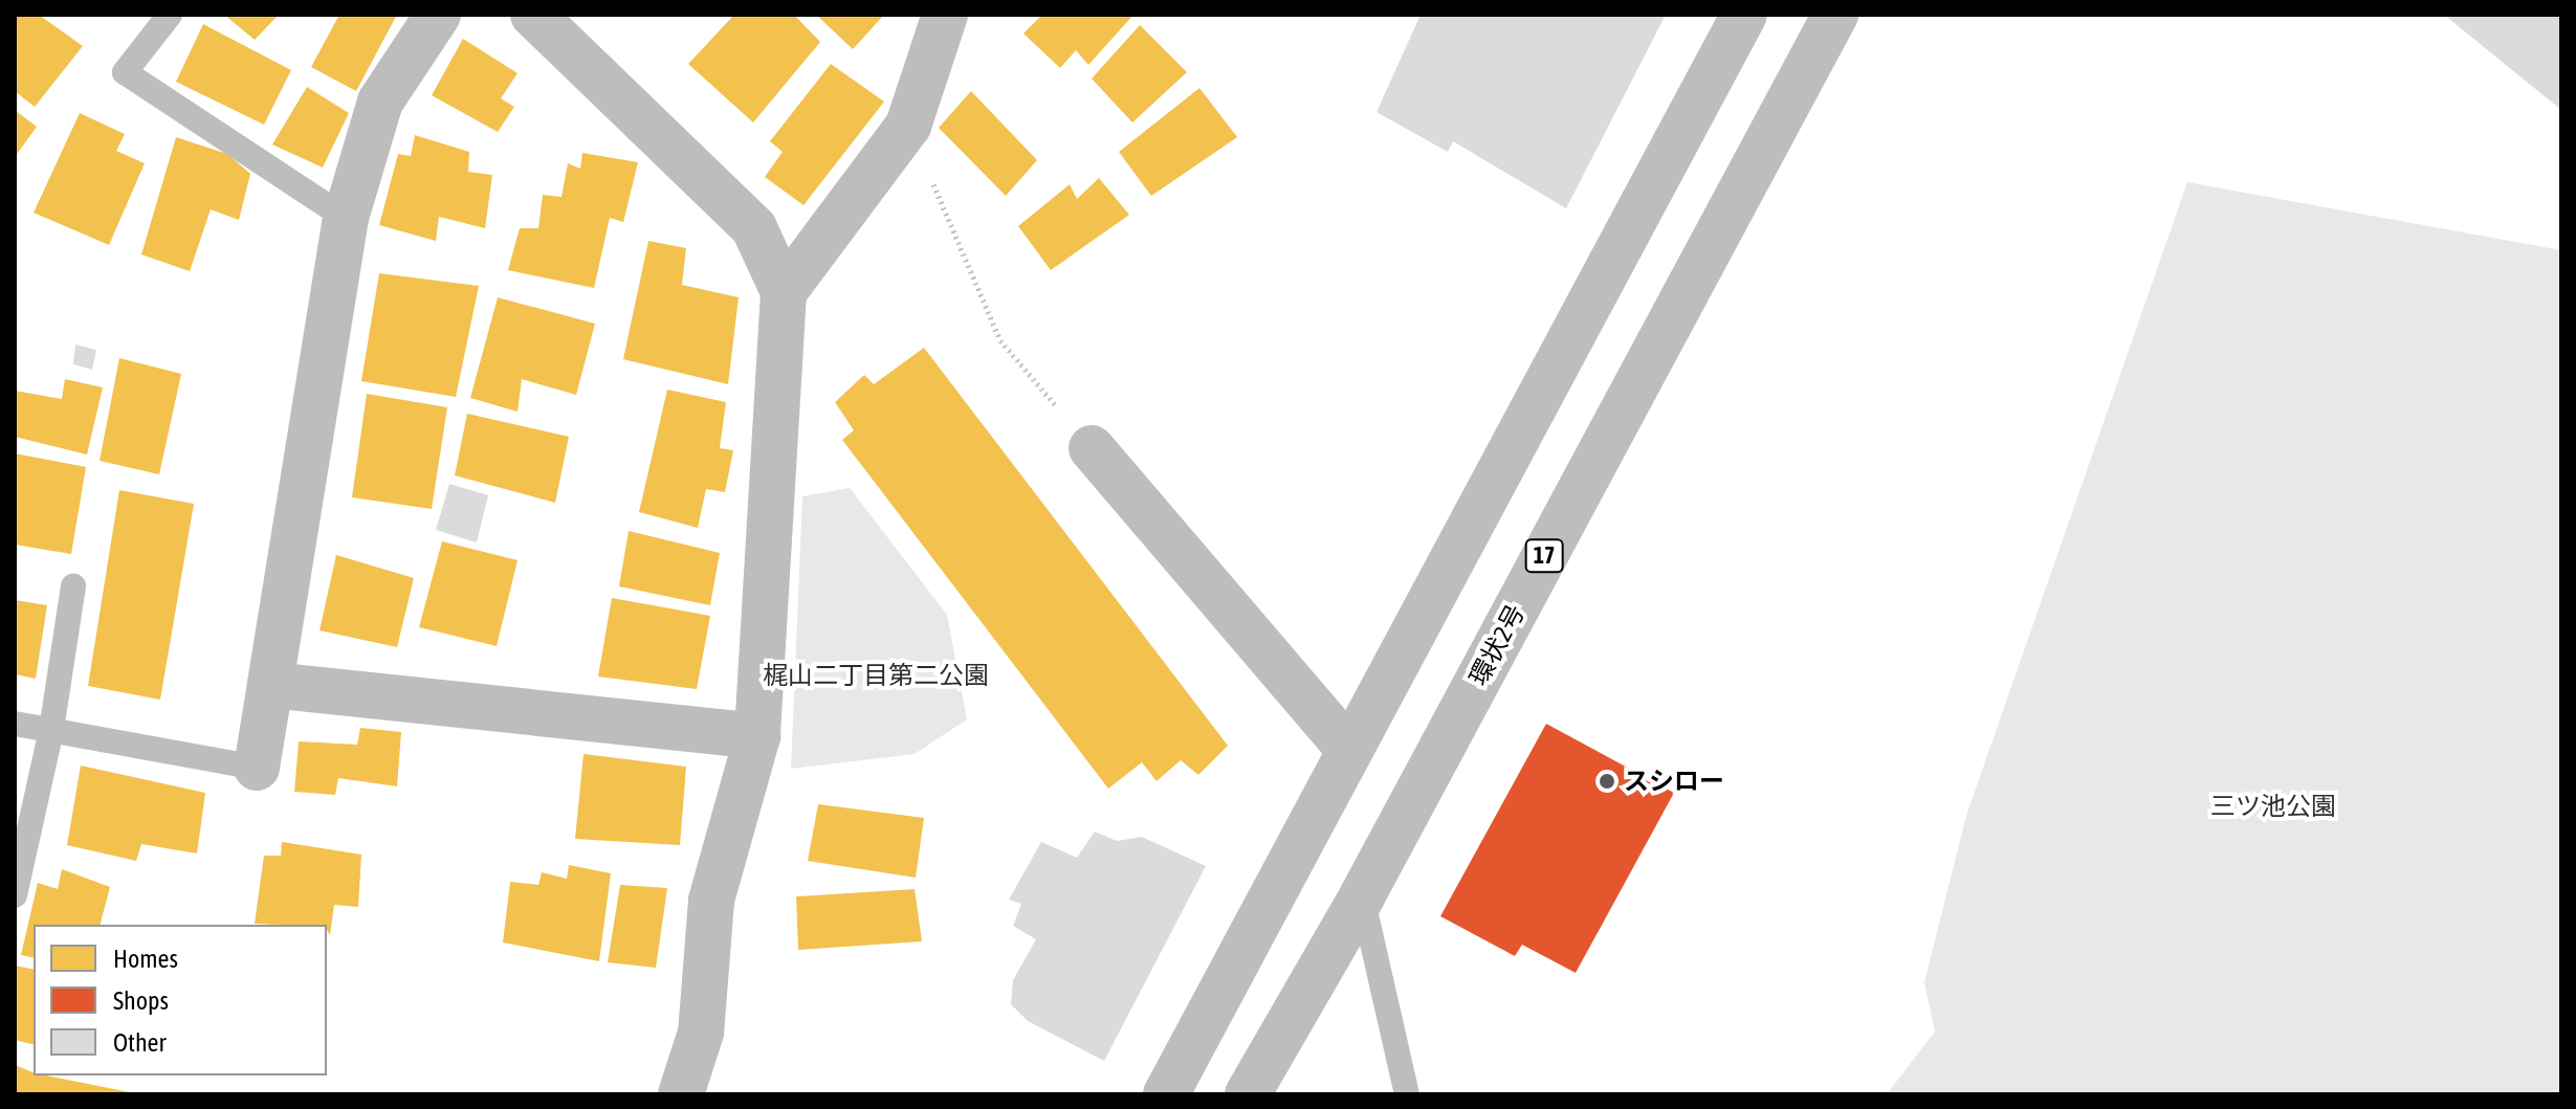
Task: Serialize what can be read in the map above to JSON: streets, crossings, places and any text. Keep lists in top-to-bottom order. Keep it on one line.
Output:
{"streets":{"street":["17","環状2号"]},"parks":["梶山二丁目第二公園","三ツ池公園"],"places":["スシロー"],"legend":["Homes","Shops","Other"]}
